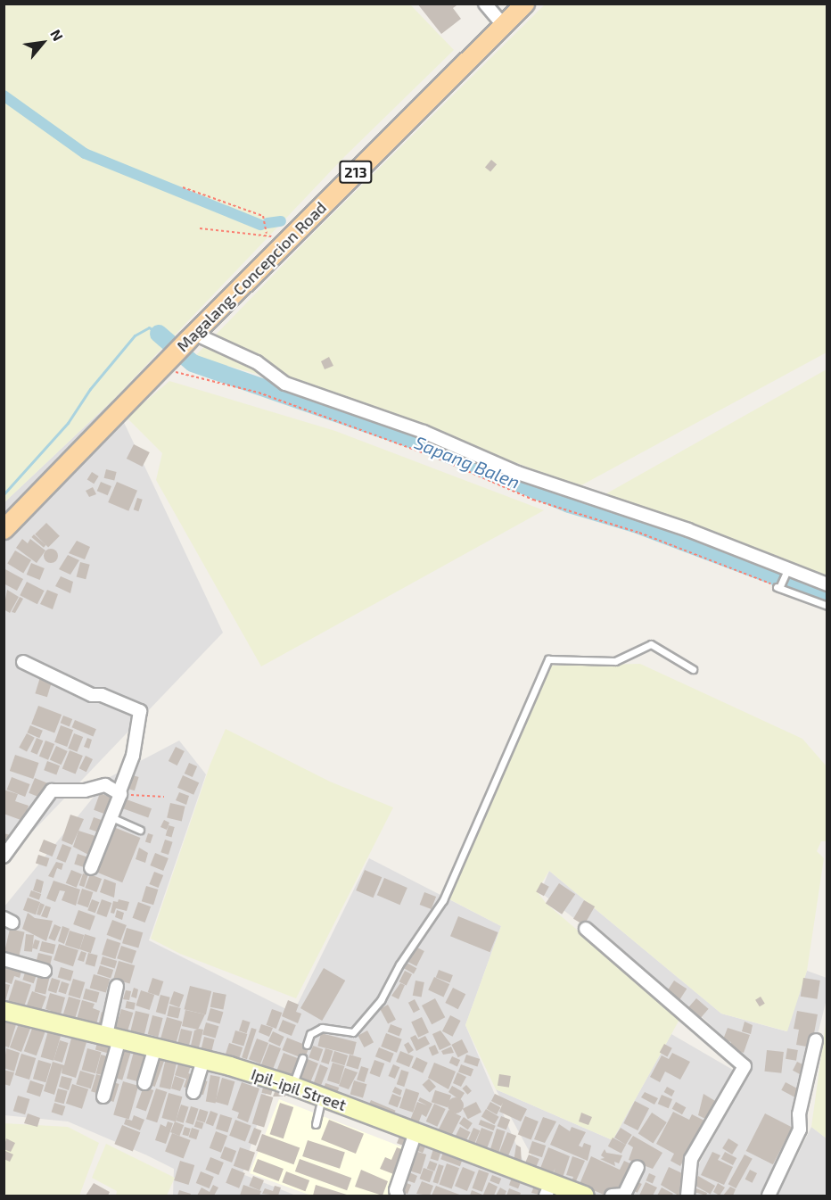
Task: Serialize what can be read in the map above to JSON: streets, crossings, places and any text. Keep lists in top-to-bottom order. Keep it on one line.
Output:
{"streets":{"main road":["213","Magalang-Concepcion Road"],"street":["Ipil-ipil Street"]},"water":["Sapang Balen"],"north":"top right"}
